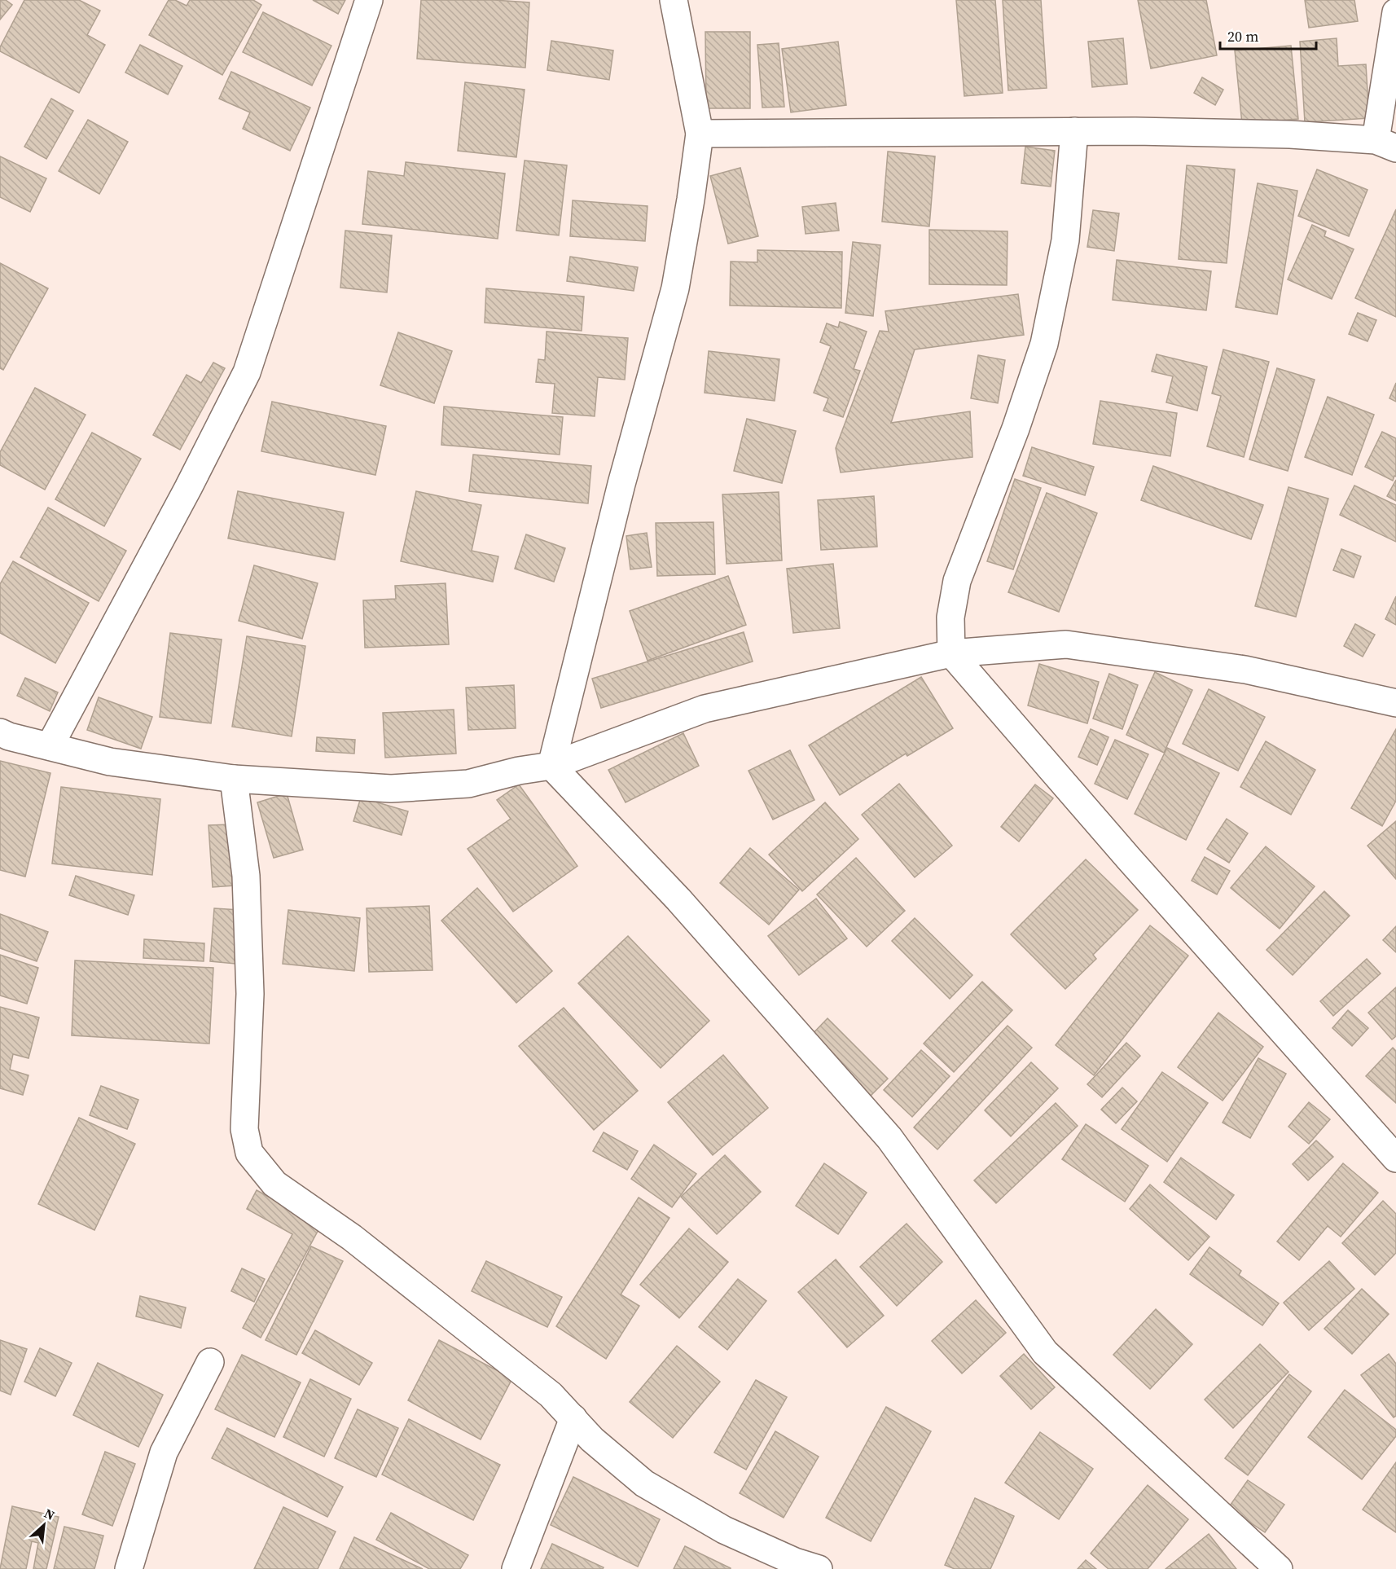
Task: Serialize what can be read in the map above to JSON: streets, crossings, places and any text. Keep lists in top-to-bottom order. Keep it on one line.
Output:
{"scale_bar":"20 m","north":"top right"}
